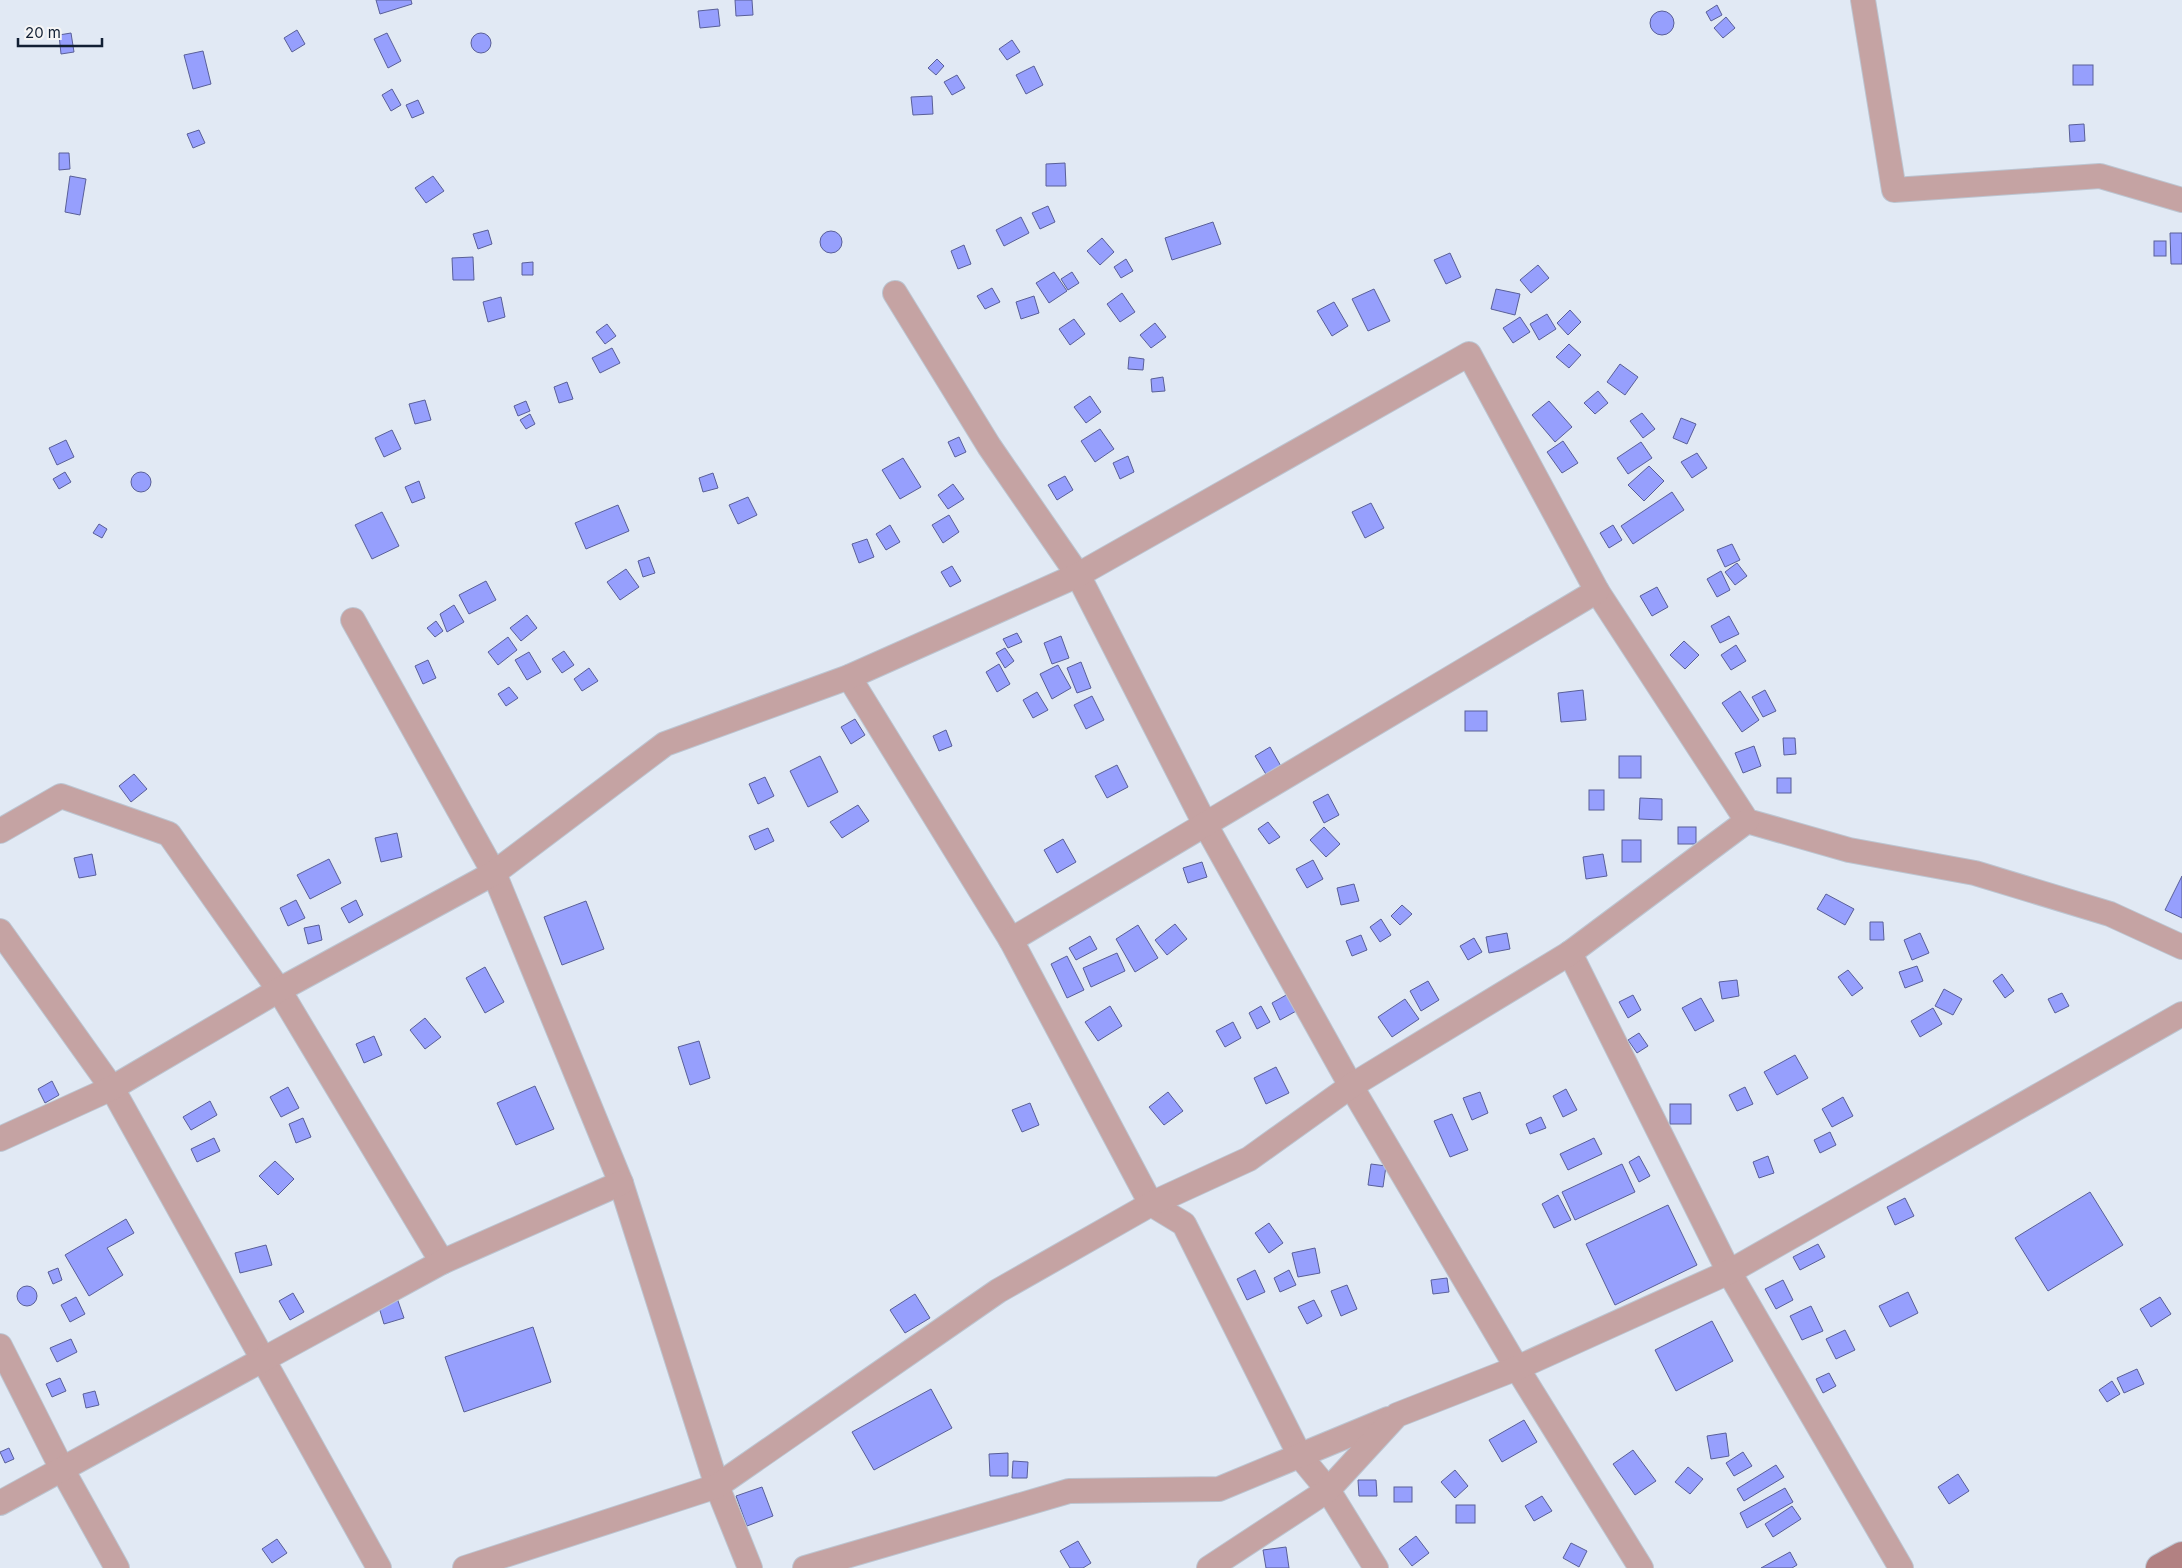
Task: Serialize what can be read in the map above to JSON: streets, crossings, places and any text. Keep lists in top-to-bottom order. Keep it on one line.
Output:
{"scale_bar":"20 m"}
